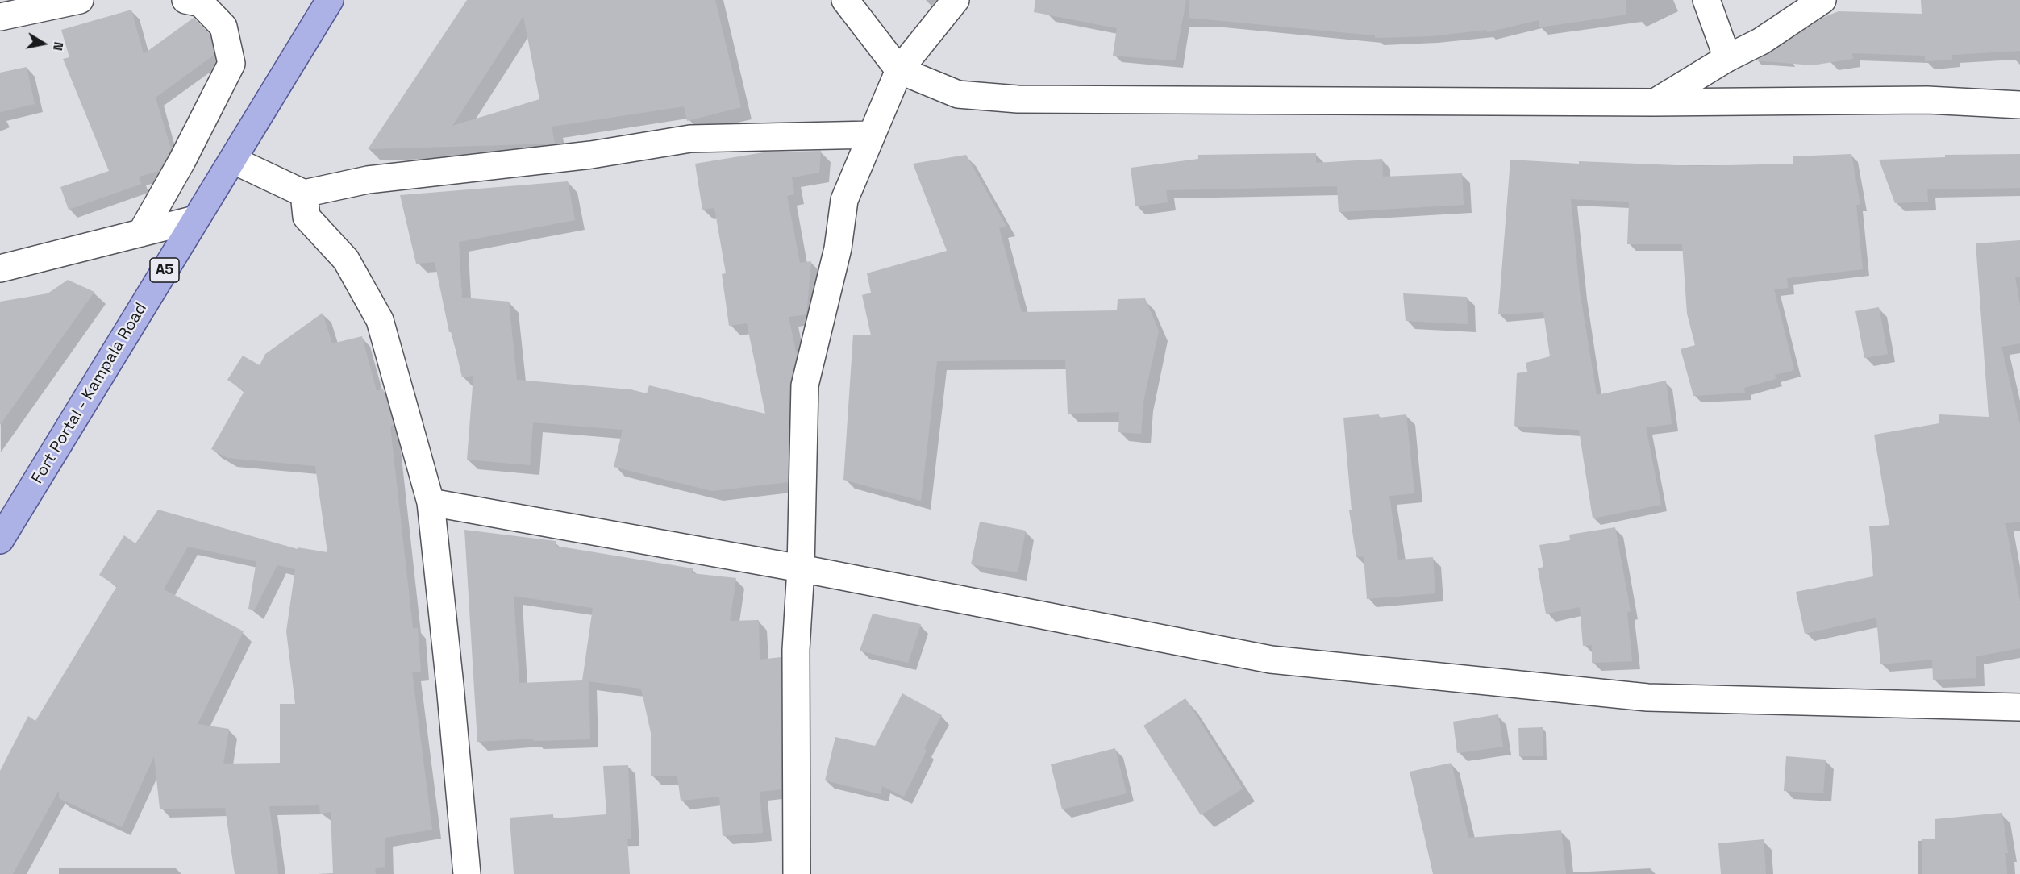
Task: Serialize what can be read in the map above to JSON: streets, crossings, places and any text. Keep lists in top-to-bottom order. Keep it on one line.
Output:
{"streets":{"main road":["A5","Fort Portal - Kampala Road"]},"north":"right"}
